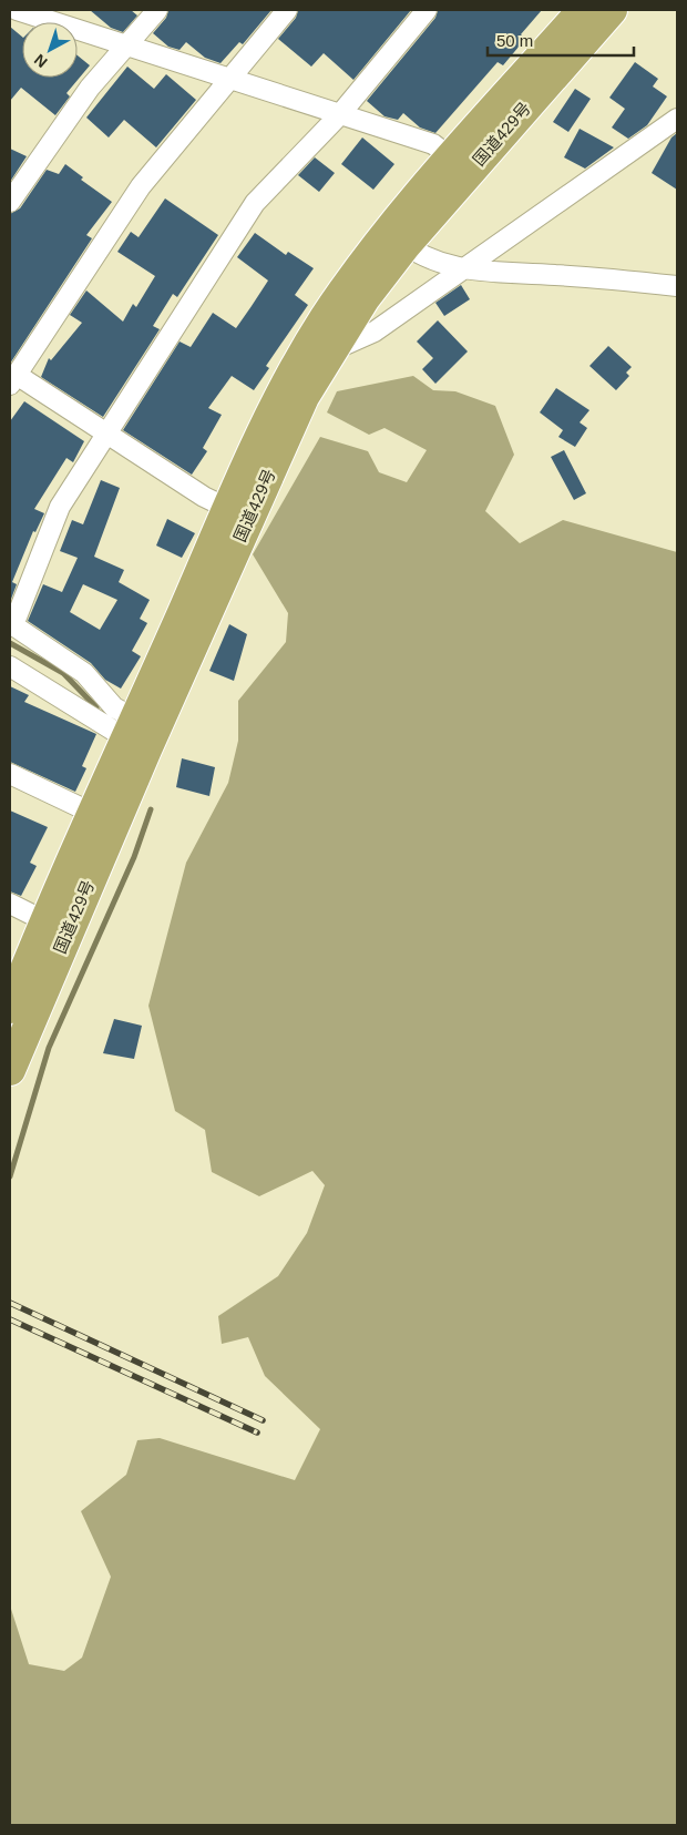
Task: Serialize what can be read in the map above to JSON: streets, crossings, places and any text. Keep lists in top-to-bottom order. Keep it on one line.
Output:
{"streets":{"highway":["国道429号"]},"scale_bar":"50 m","north":"bottom left"}
